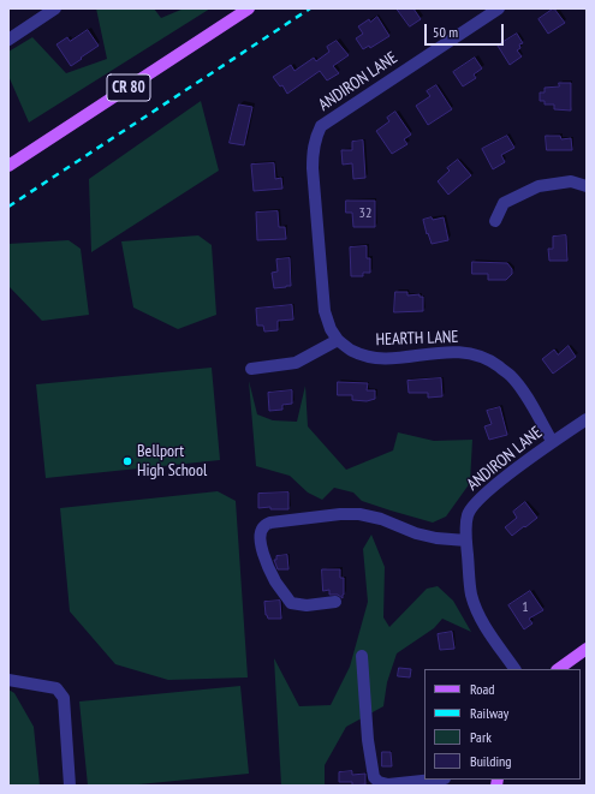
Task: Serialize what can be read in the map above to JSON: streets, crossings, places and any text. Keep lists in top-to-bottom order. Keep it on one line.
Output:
{"streets":{"main road":["CR 80"],"street":["ANDIRON LANE","HEARTH LANE"]},"crossings":[["ANDIRON LANE","HEARTH LANE"]],"places":["Bellport High School"],"house_numbers":["32","1"],"legend":["Road","Railway","Park","Building"],"scale_bar":"50 m"}
